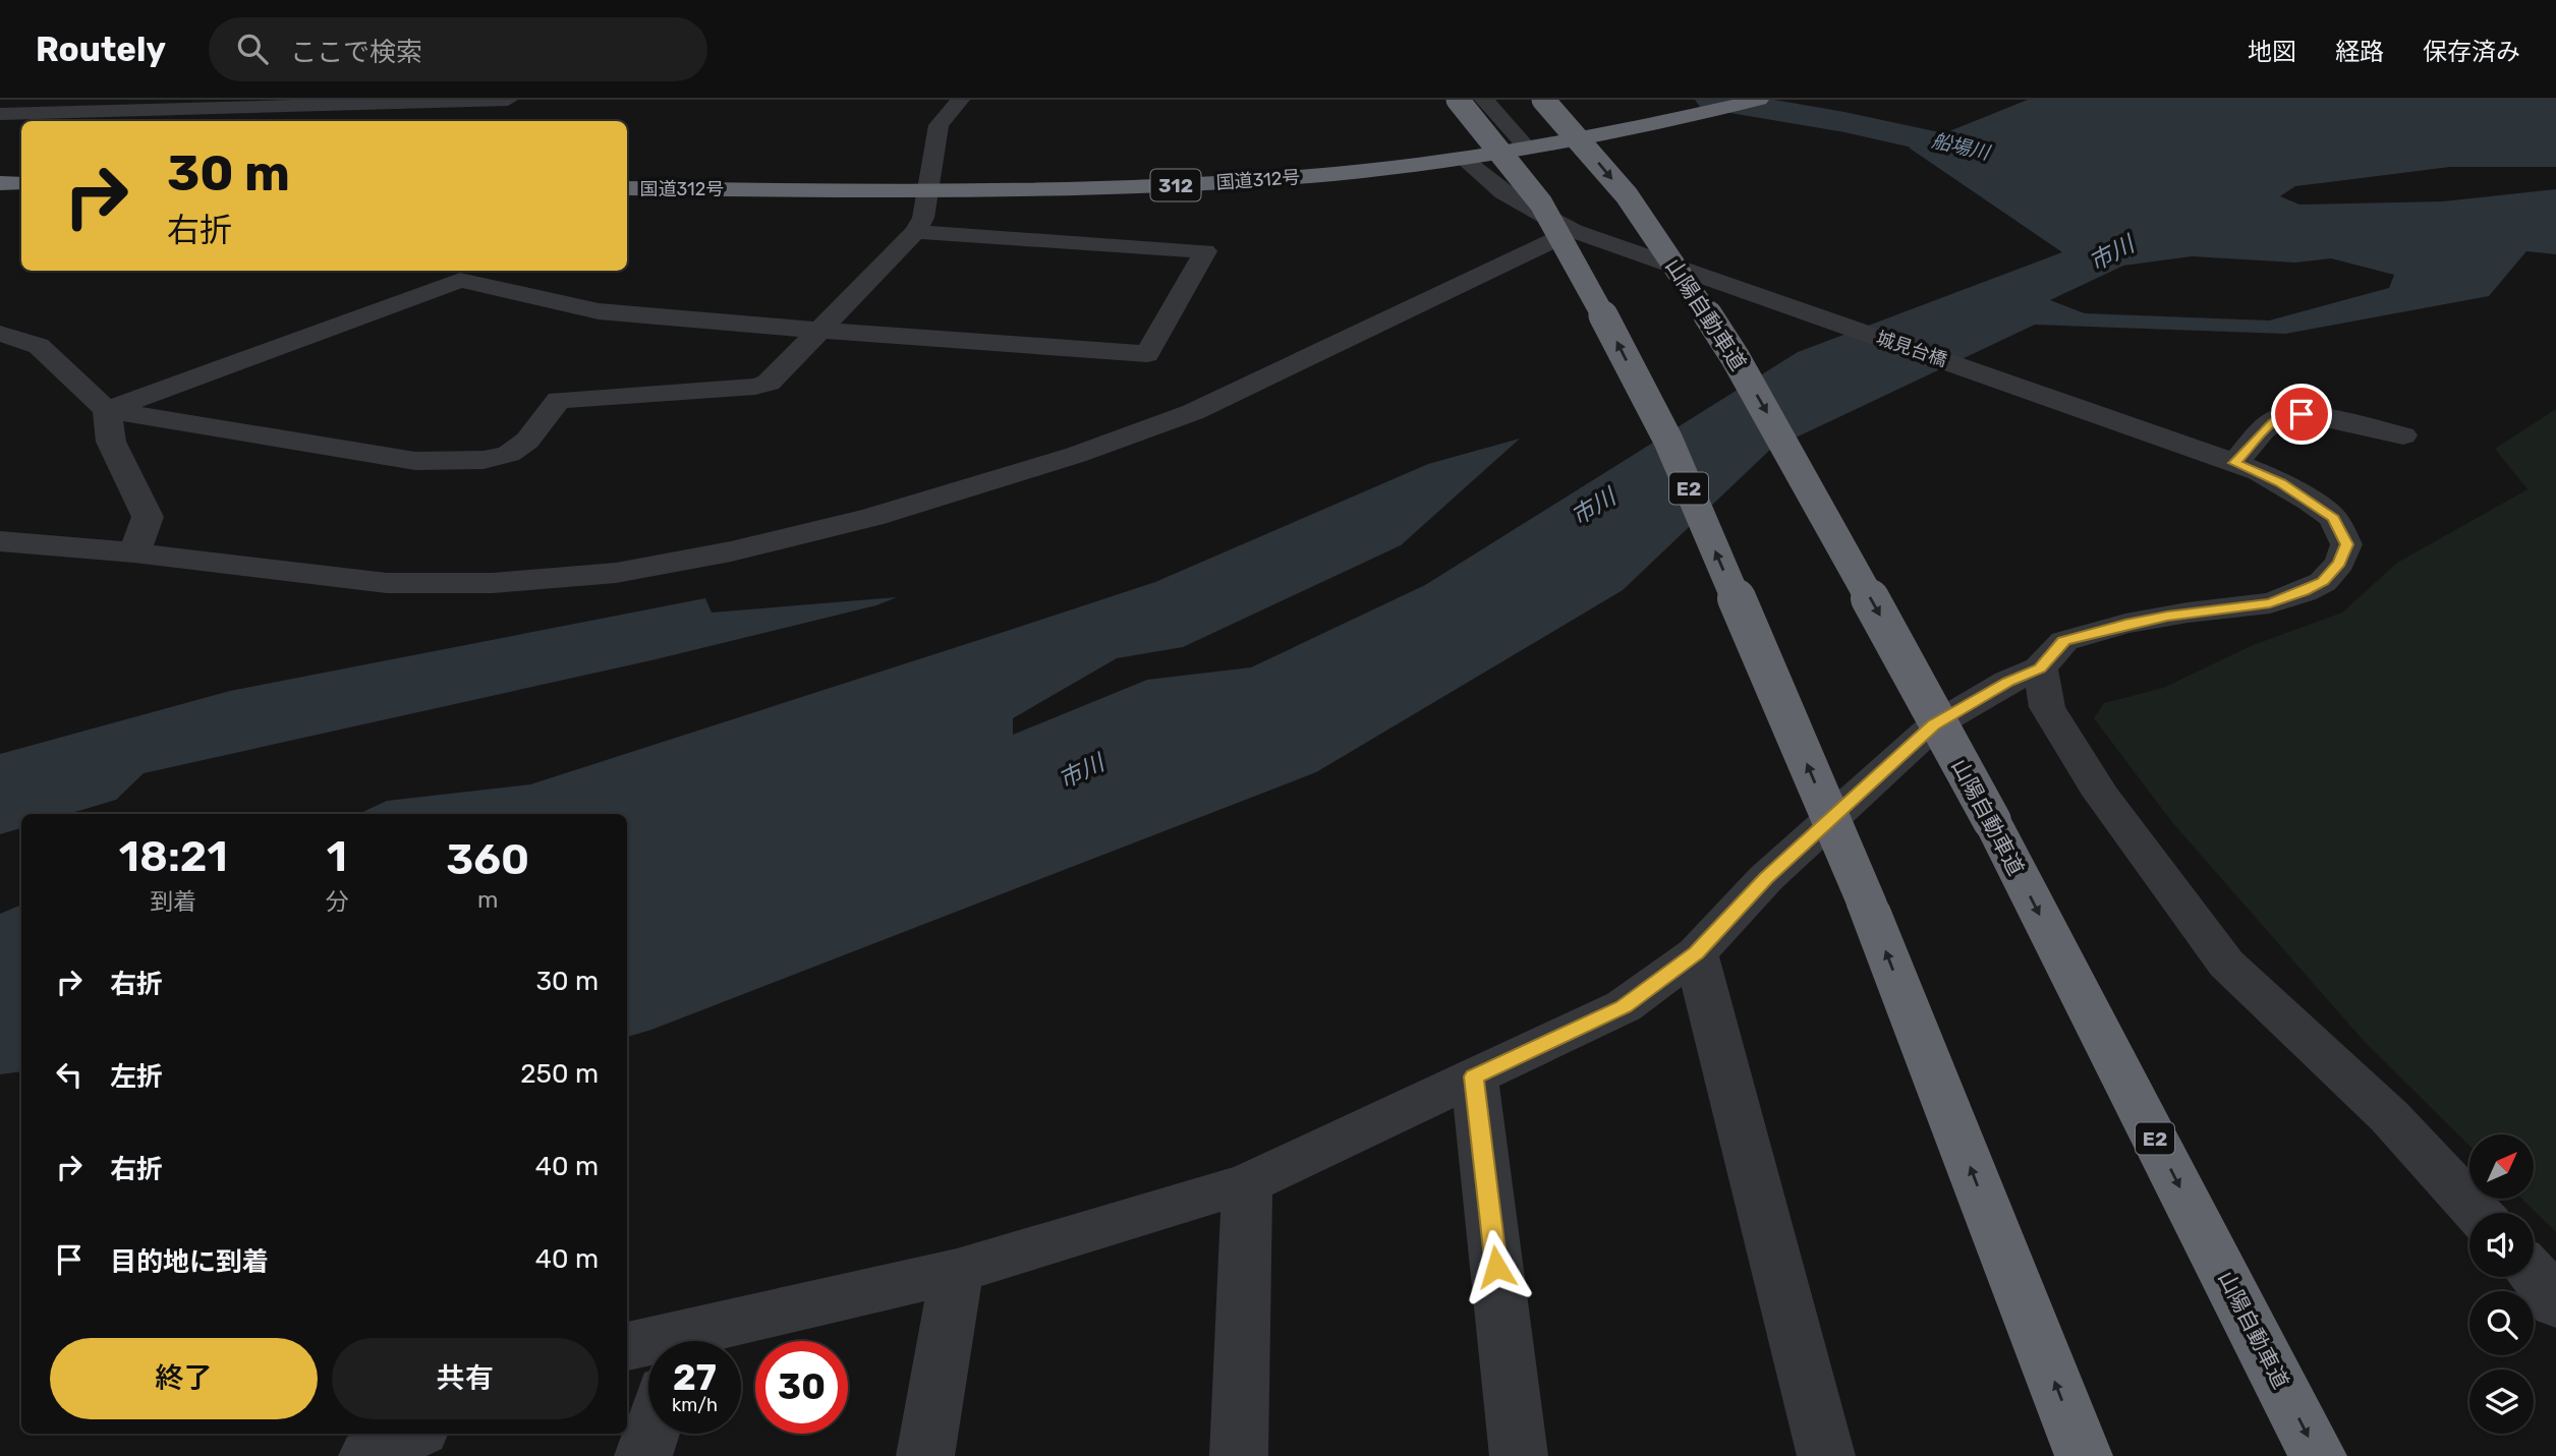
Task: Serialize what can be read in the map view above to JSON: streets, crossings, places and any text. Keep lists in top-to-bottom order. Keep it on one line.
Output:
{"streets":{"highway":["国道312号","312","山陽自動車道","E2"],"street":["城見台橋"]},"crossings":[["国道312号","城見台橋"]],"water":["船場川","市川"],"north":"top right","page":{"header":"Routely","search":"ここで検索","nav":["地図","経路","保存済み"],"turn":["30 m","右折"],"eta":["18:21","到着","1","分","360","m"],"list":[{"name":"右折","value":"30 m"},{"name":"左折","value":"250 m"},{"name":"右折","value":"40 m"},{"name":"目的地に到着","value":"40 m"}],"buttons":["終了","共有"],"speed":"27 km/h","limit":"30"}}
